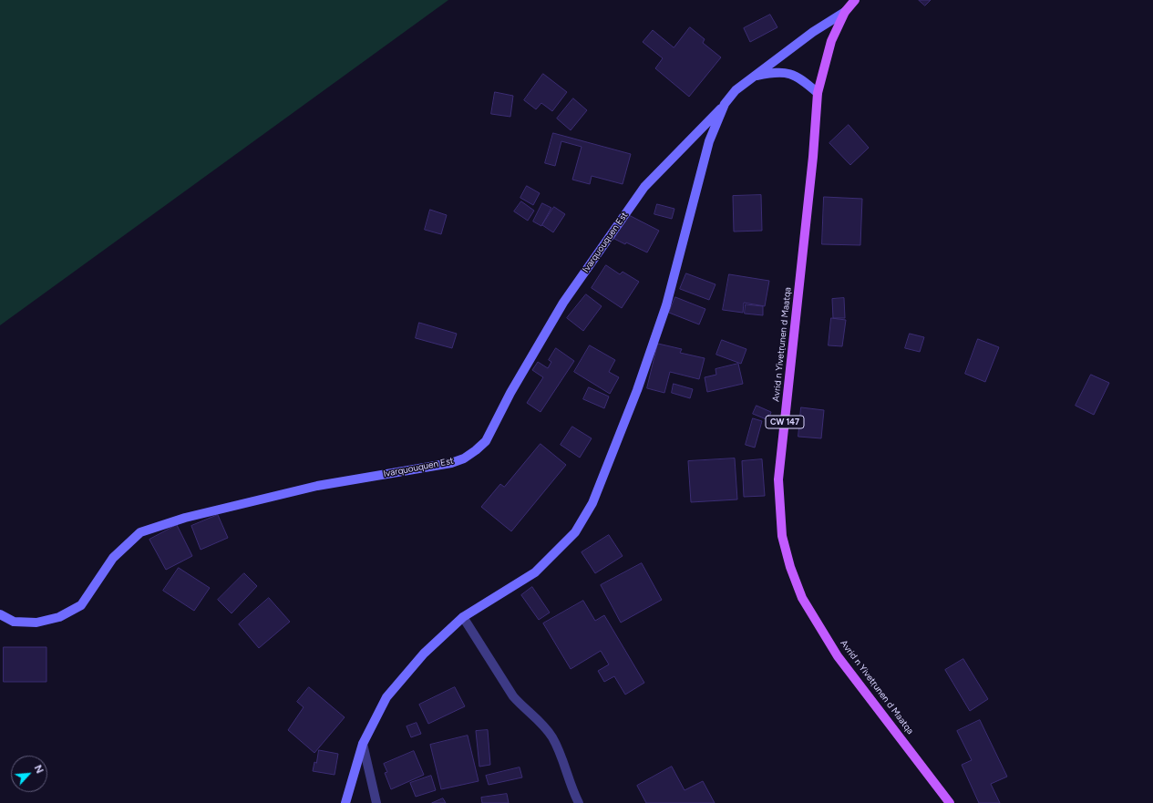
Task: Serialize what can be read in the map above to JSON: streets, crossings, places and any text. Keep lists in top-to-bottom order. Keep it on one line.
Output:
{"streets":{"main road":["Avrid n Yivetṛunen d Maatqa","CW 147"],"street":["Ivarquouquen Est"]},"north":"top right"}
